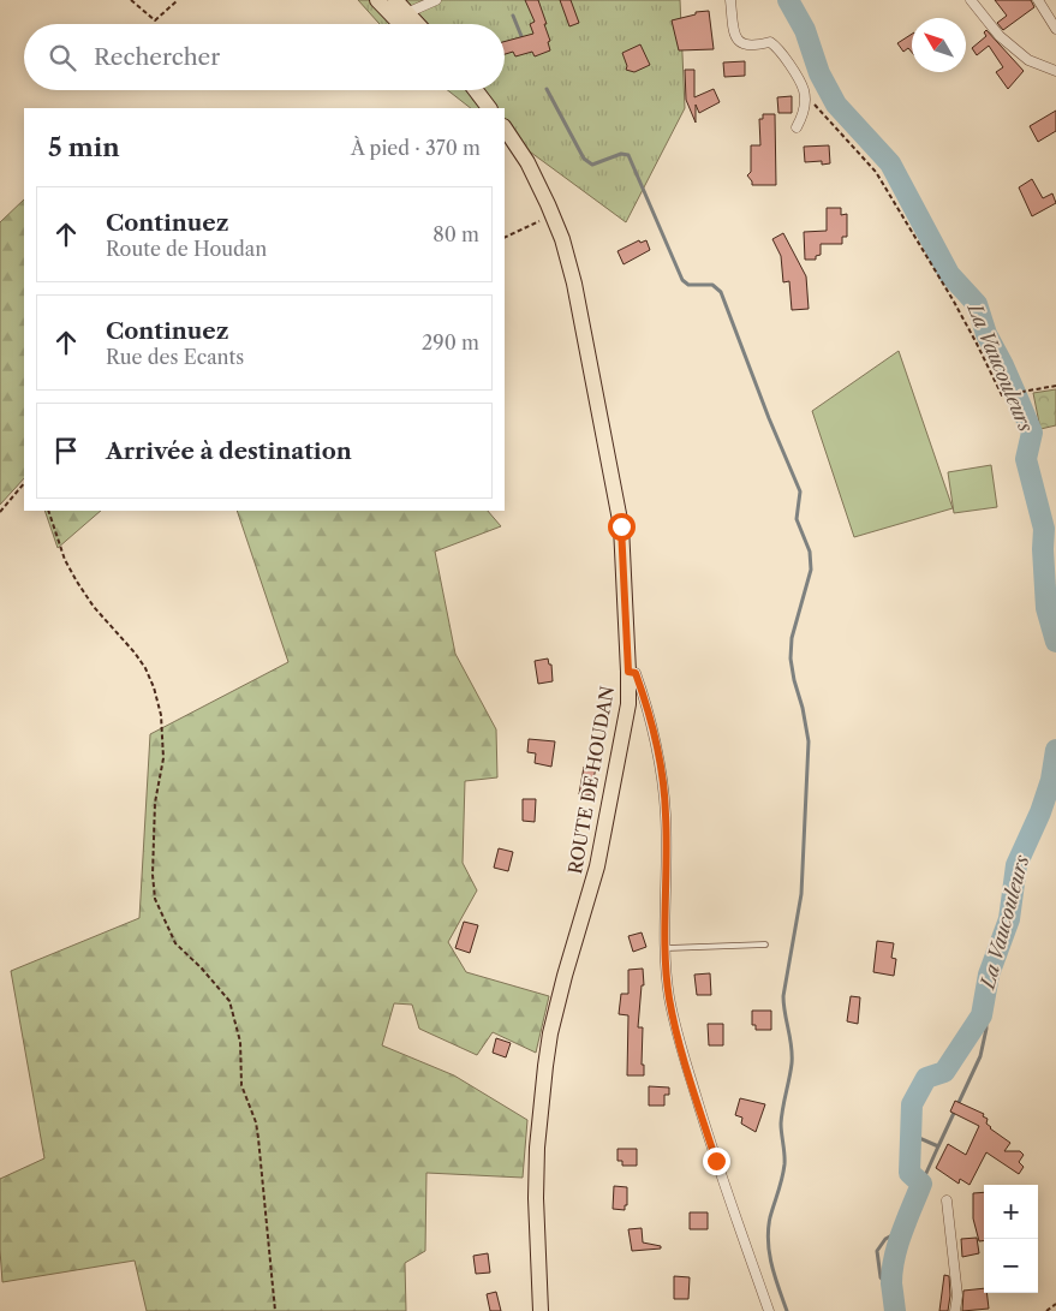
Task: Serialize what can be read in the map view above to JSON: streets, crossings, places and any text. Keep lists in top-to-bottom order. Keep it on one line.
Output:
{"streets":{"main road":["ROUTE DE HOUDAN"]},"water":["La Vaucouleurs"],"north":"top left","page":{"search":"Rechercher","heading":["5 min","À pied · 370 m"],"list":[["Continuez","Route de Houdan","80 m"],["Continuez","Rue des Ecants","290 m"],"Arrivée à destination"],"map_buttons":["+","−"]}}
